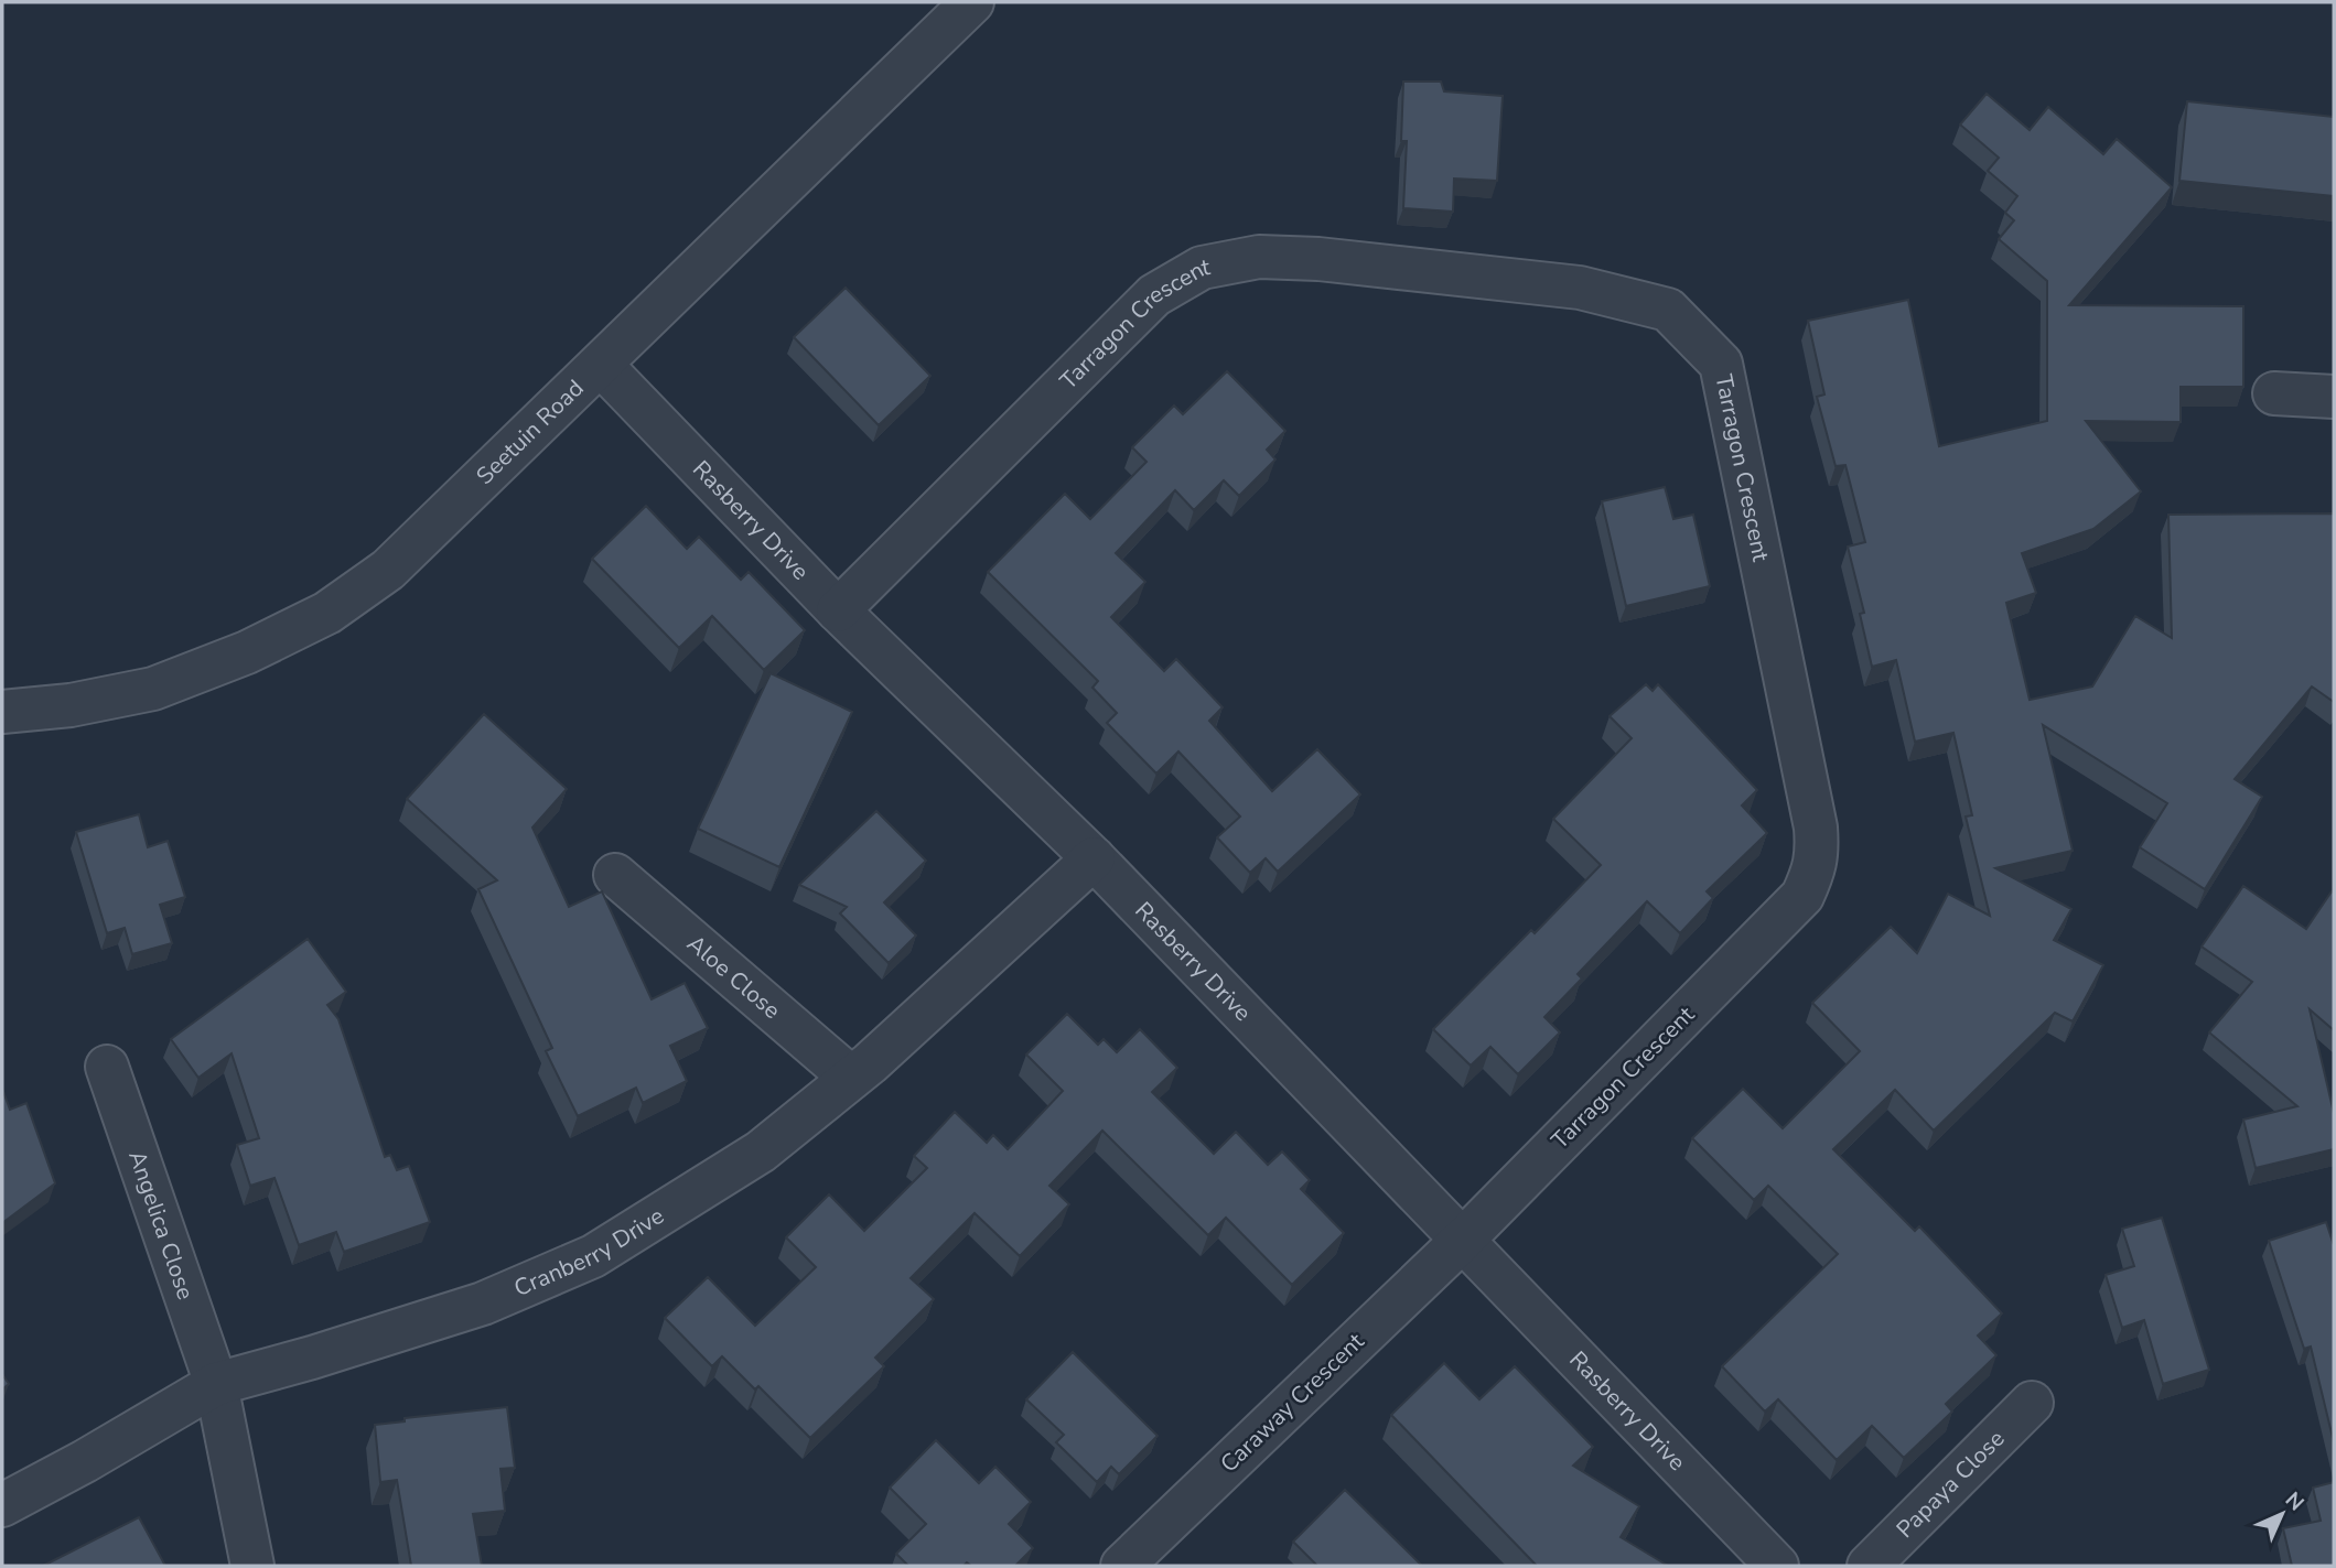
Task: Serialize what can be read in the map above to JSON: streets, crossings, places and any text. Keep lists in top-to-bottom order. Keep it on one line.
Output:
{"streets":{"street":["Tarragon Crescent","Seetuin Road","Rasberry Drive","Aloe Close","Angelica Close","Cranberry Drive","Caraway Crescent","Papaya Close"]},"crossings":[["Tarragon Crescent","Rasberry Drive"],["Tarragon Crescent","Caraway Crescent"],["Seetuin Road","Rasberry Drive"],["Rasberry Drive","Cranberry Drive"],["Rasberry Drive","Caraway Crescent"],["Aloe Close","Cranberry Drive"],["Angelica Close","Cranberry Drive"]],"north":"top right"}
